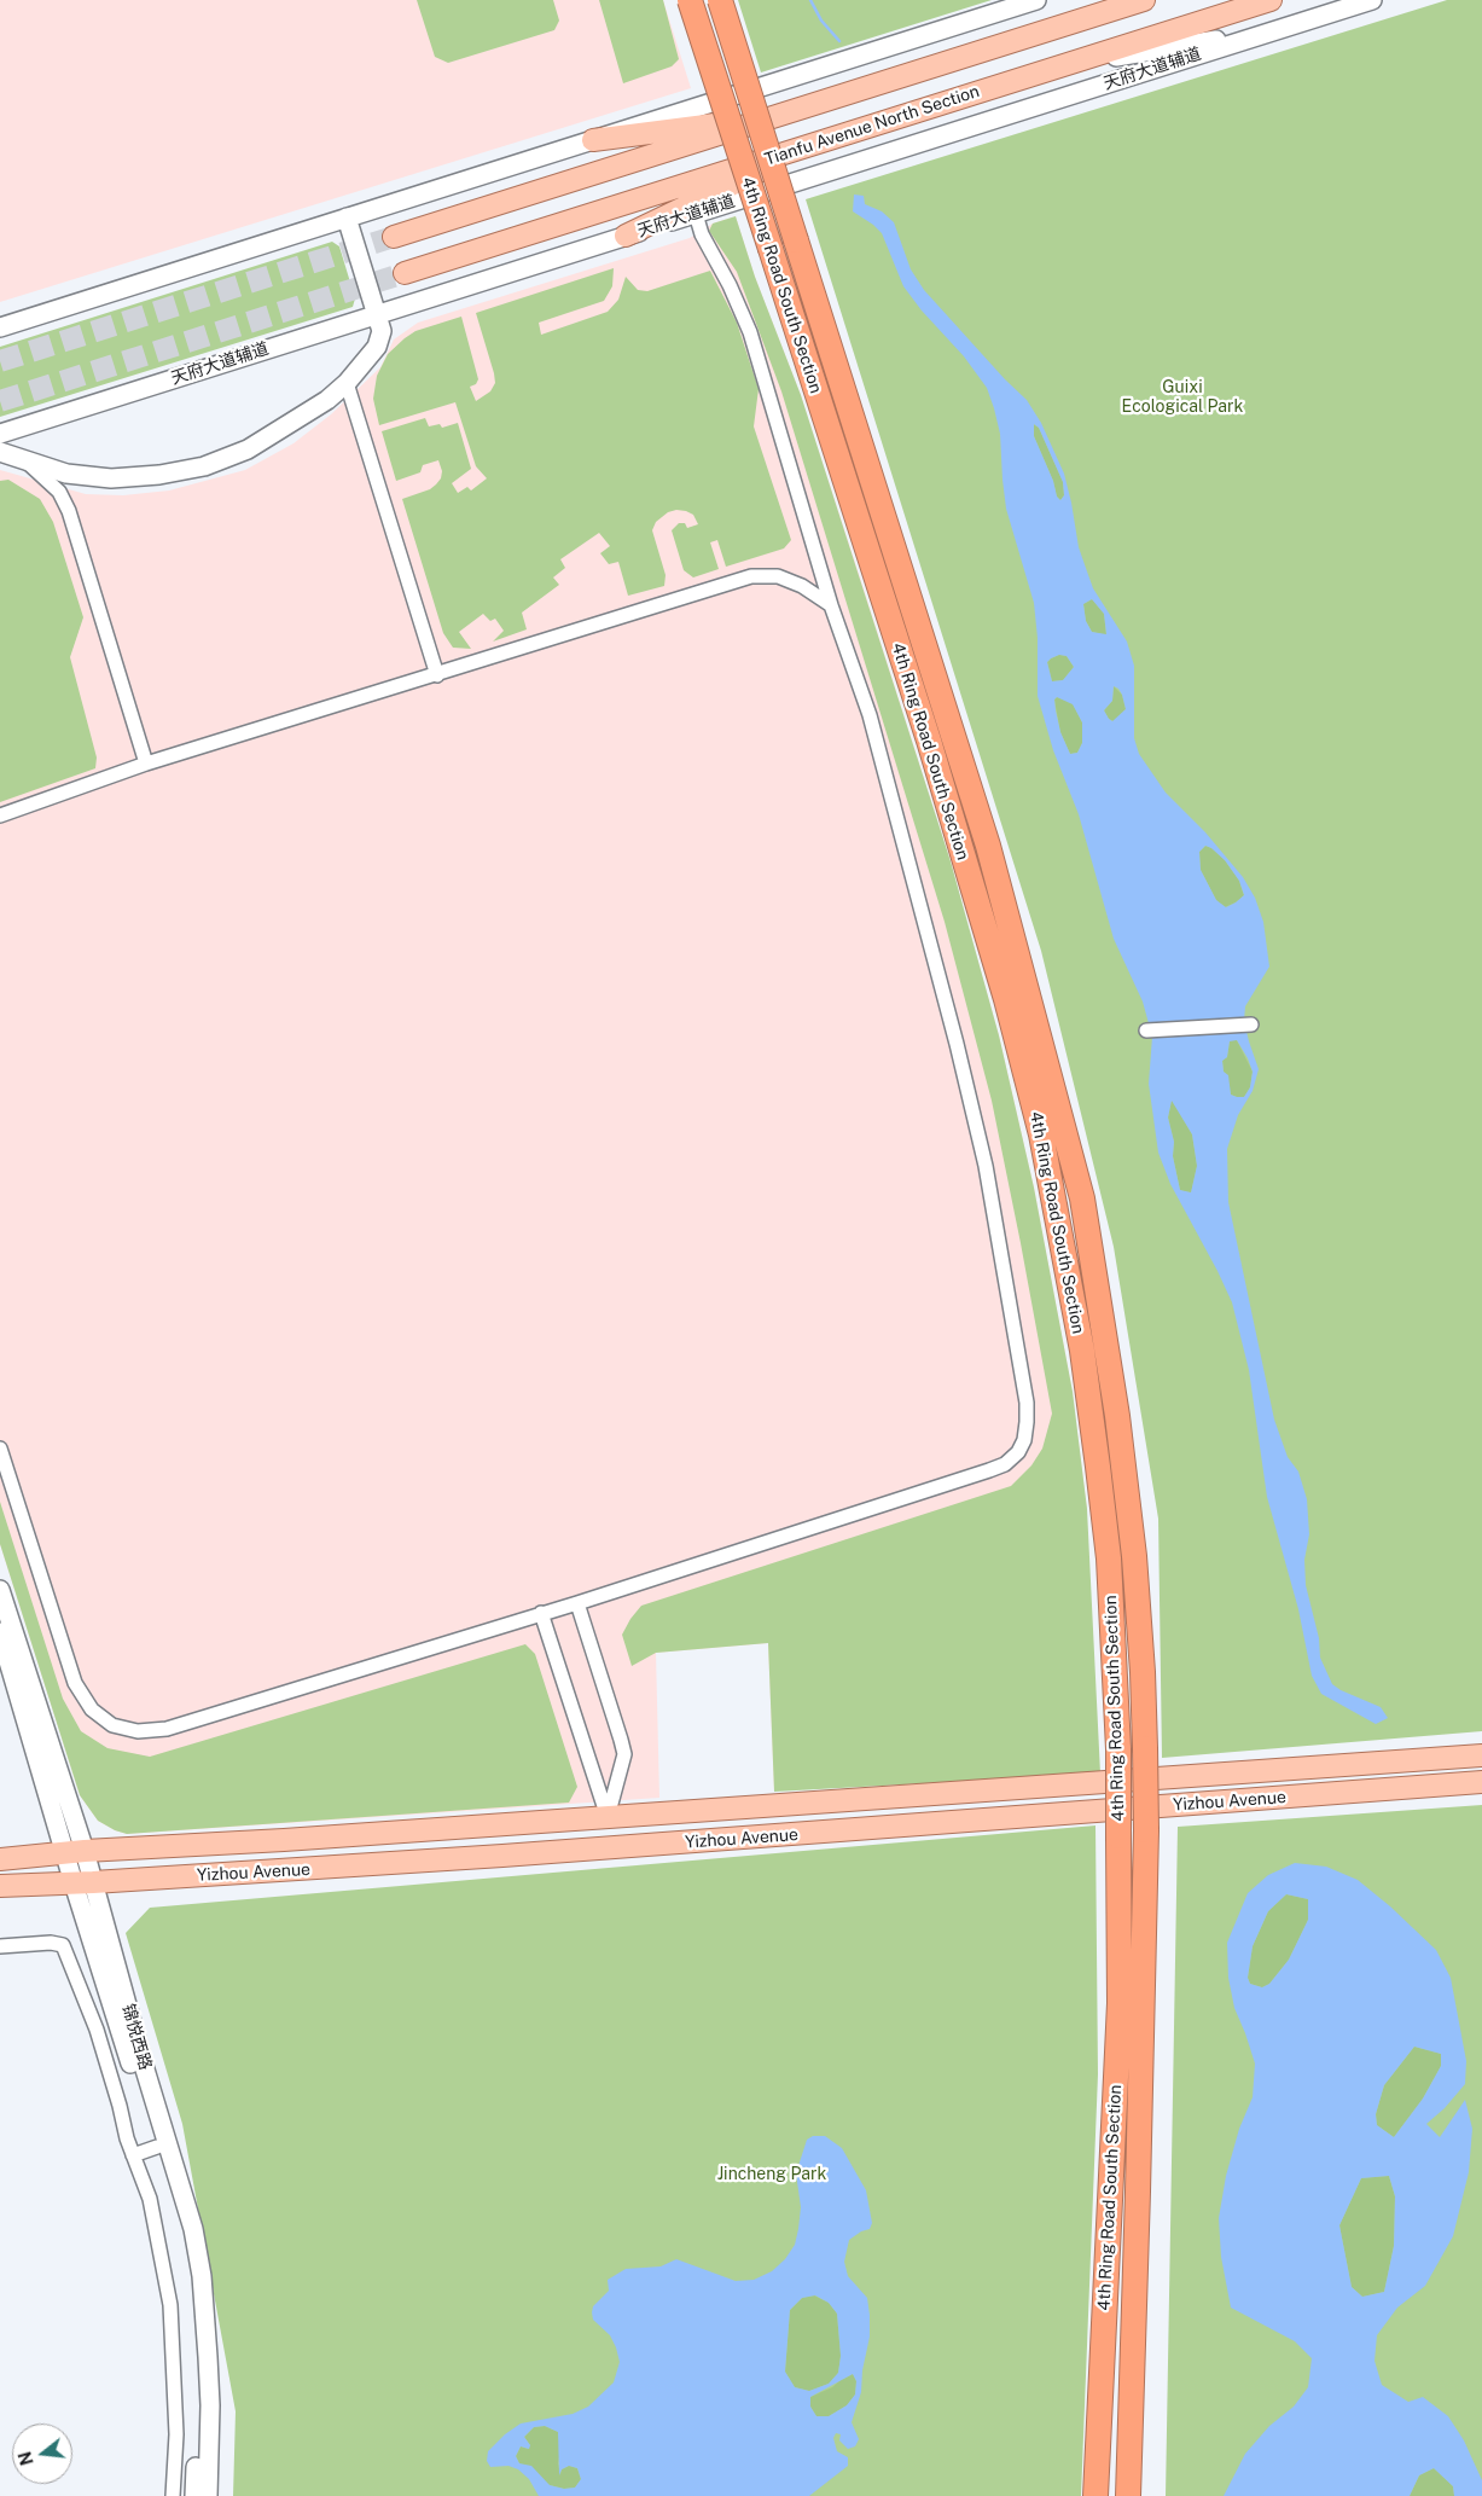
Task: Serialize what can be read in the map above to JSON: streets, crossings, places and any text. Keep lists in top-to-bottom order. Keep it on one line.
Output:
{"streets":{"highway":["4th Ring Road South Section"],"main road":["Tianfu Avenue North Section","Yizhou Avenue"],"street":["天府大道辅道","锦悦西路"]},"crossings":[["Yizhou Avenue","锦悦西路"]],"parks":["Guixi Ecological Park","Jincheng Park"],"north":"left"}
